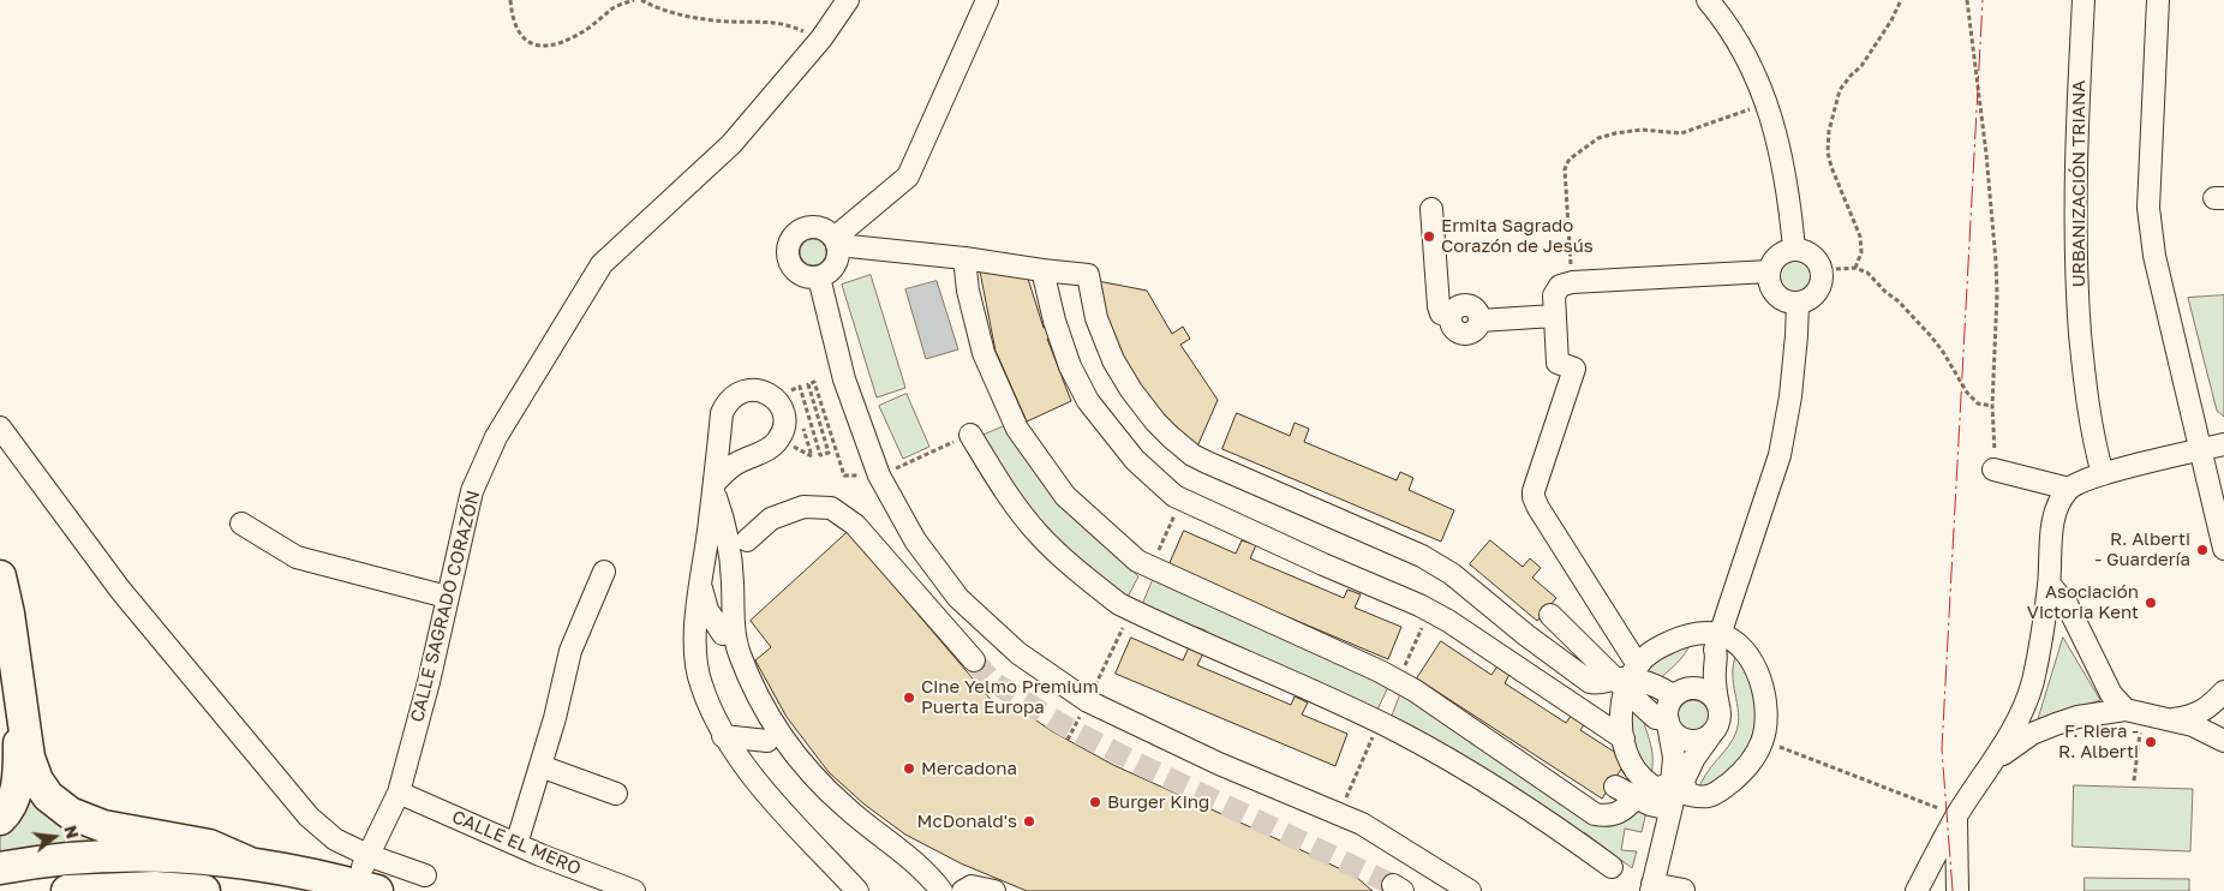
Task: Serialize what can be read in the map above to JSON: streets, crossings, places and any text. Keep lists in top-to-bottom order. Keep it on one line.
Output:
{"streets":{"street":["URBANIZACIÓN TRIANA","CALLE SAGRADO CORAZÓN","CALLE EL MERO"]},"crossings":[["CALLE SAGRADO CORAZÓN","CALLE EL MERO"]],"places":["Ermita Sagrado Corazón de Jesús","R. Alberti - Guardería","Asociación Victoria Kent","Cine Yelmo Premium Puerta Europa","F. Riera - R. Alberti","Mercadona","Burger King","McDonald's"],"north":"right"}
